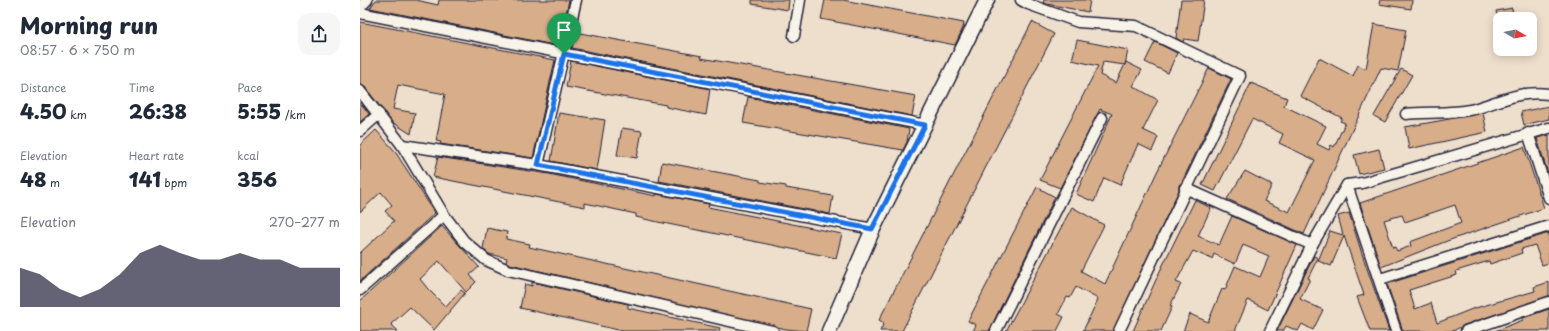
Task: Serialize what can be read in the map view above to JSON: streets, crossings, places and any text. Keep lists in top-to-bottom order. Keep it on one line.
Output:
{"north":"right","page":{"heading":["Morning run","08:57 · 6 × 750 m"],"stats":[["Distance","4.50 km"],["Time","26:38"],["Pace","5:55 /km"],["Elevation","48 m"],["Heart rate","141 bpm"],["kcal","356"]],"chart":["Elevation","270–277 m"]}}
